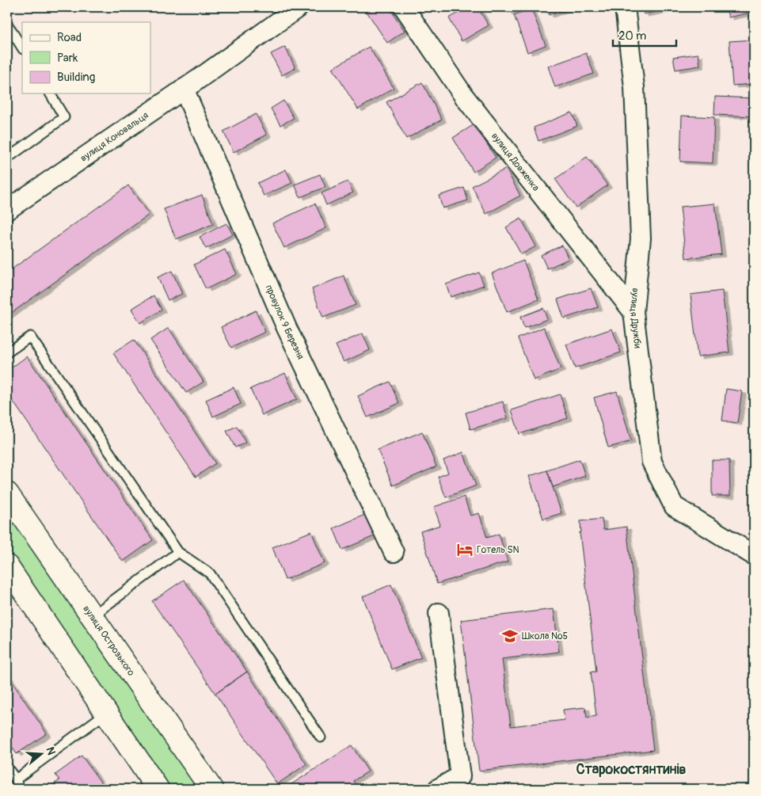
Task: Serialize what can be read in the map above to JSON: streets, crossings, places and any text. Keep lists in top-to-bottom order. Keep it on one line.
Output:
{"streets":{"main road":["вулиця Острозького"],"street":["вулиця Коновальця","вулиця Довженка","вулиця Дружби","провулок 9 Березня"]},"crossings":[["вулиця Коновальця","провулок 9 Березня"],["вулиця Довженка","вулиця Дружби"]],"districts":["Старокостянтинів"],"places":{"hotel":["Готель SN"],"school or university":["Школа №5"]},"legend":["Road","Park","Building"],"scale_bar":"20 m","north":"right"}
